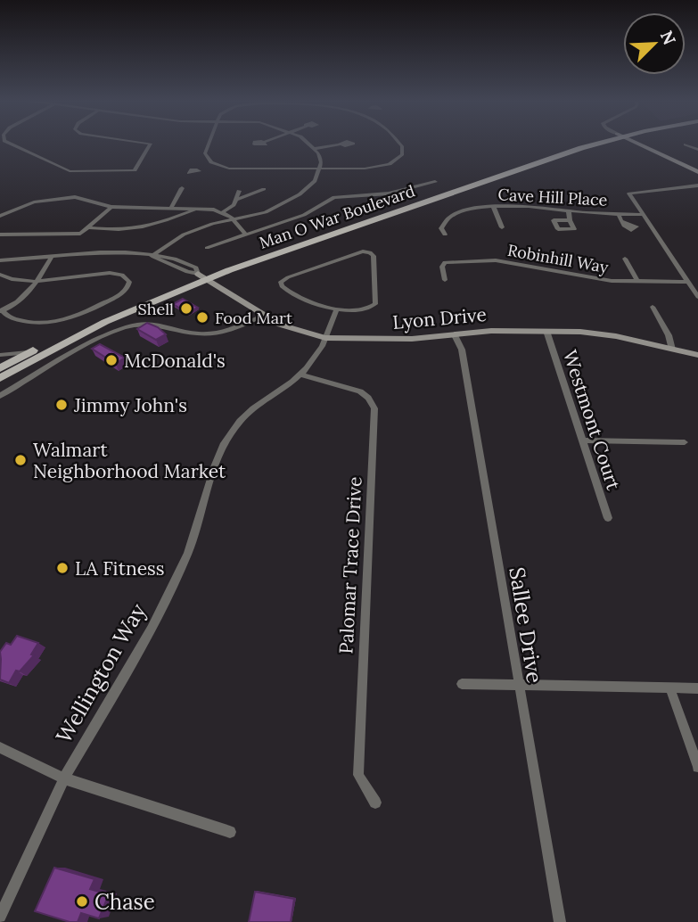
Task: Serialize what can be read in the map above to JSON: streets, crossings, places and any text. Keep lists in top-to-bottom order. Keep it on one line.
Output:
{"streets":{"main road":["Man O War Boulevard"],"street":["Cave Hill Place","Robinhill Way","Lyon Drive","Westmont Court","Palomar Trace Drive","Sallee Drive","Wellington Way"]},"crossings":[["Man O War Boulevard","Lyon Drive"],["Lyon Drive","Westmont Court"],["Lyon Drive","Sallee Drive"],["Lyon Drive","Wellington Way"],["Palomar Trace Drive","Wellington Way"]],"places":["Shell","Food Mart","McDonald's","Jimmy John's","Walmart Neighborhood Market","LA Fitness","Chase"],"north":"top right"}
